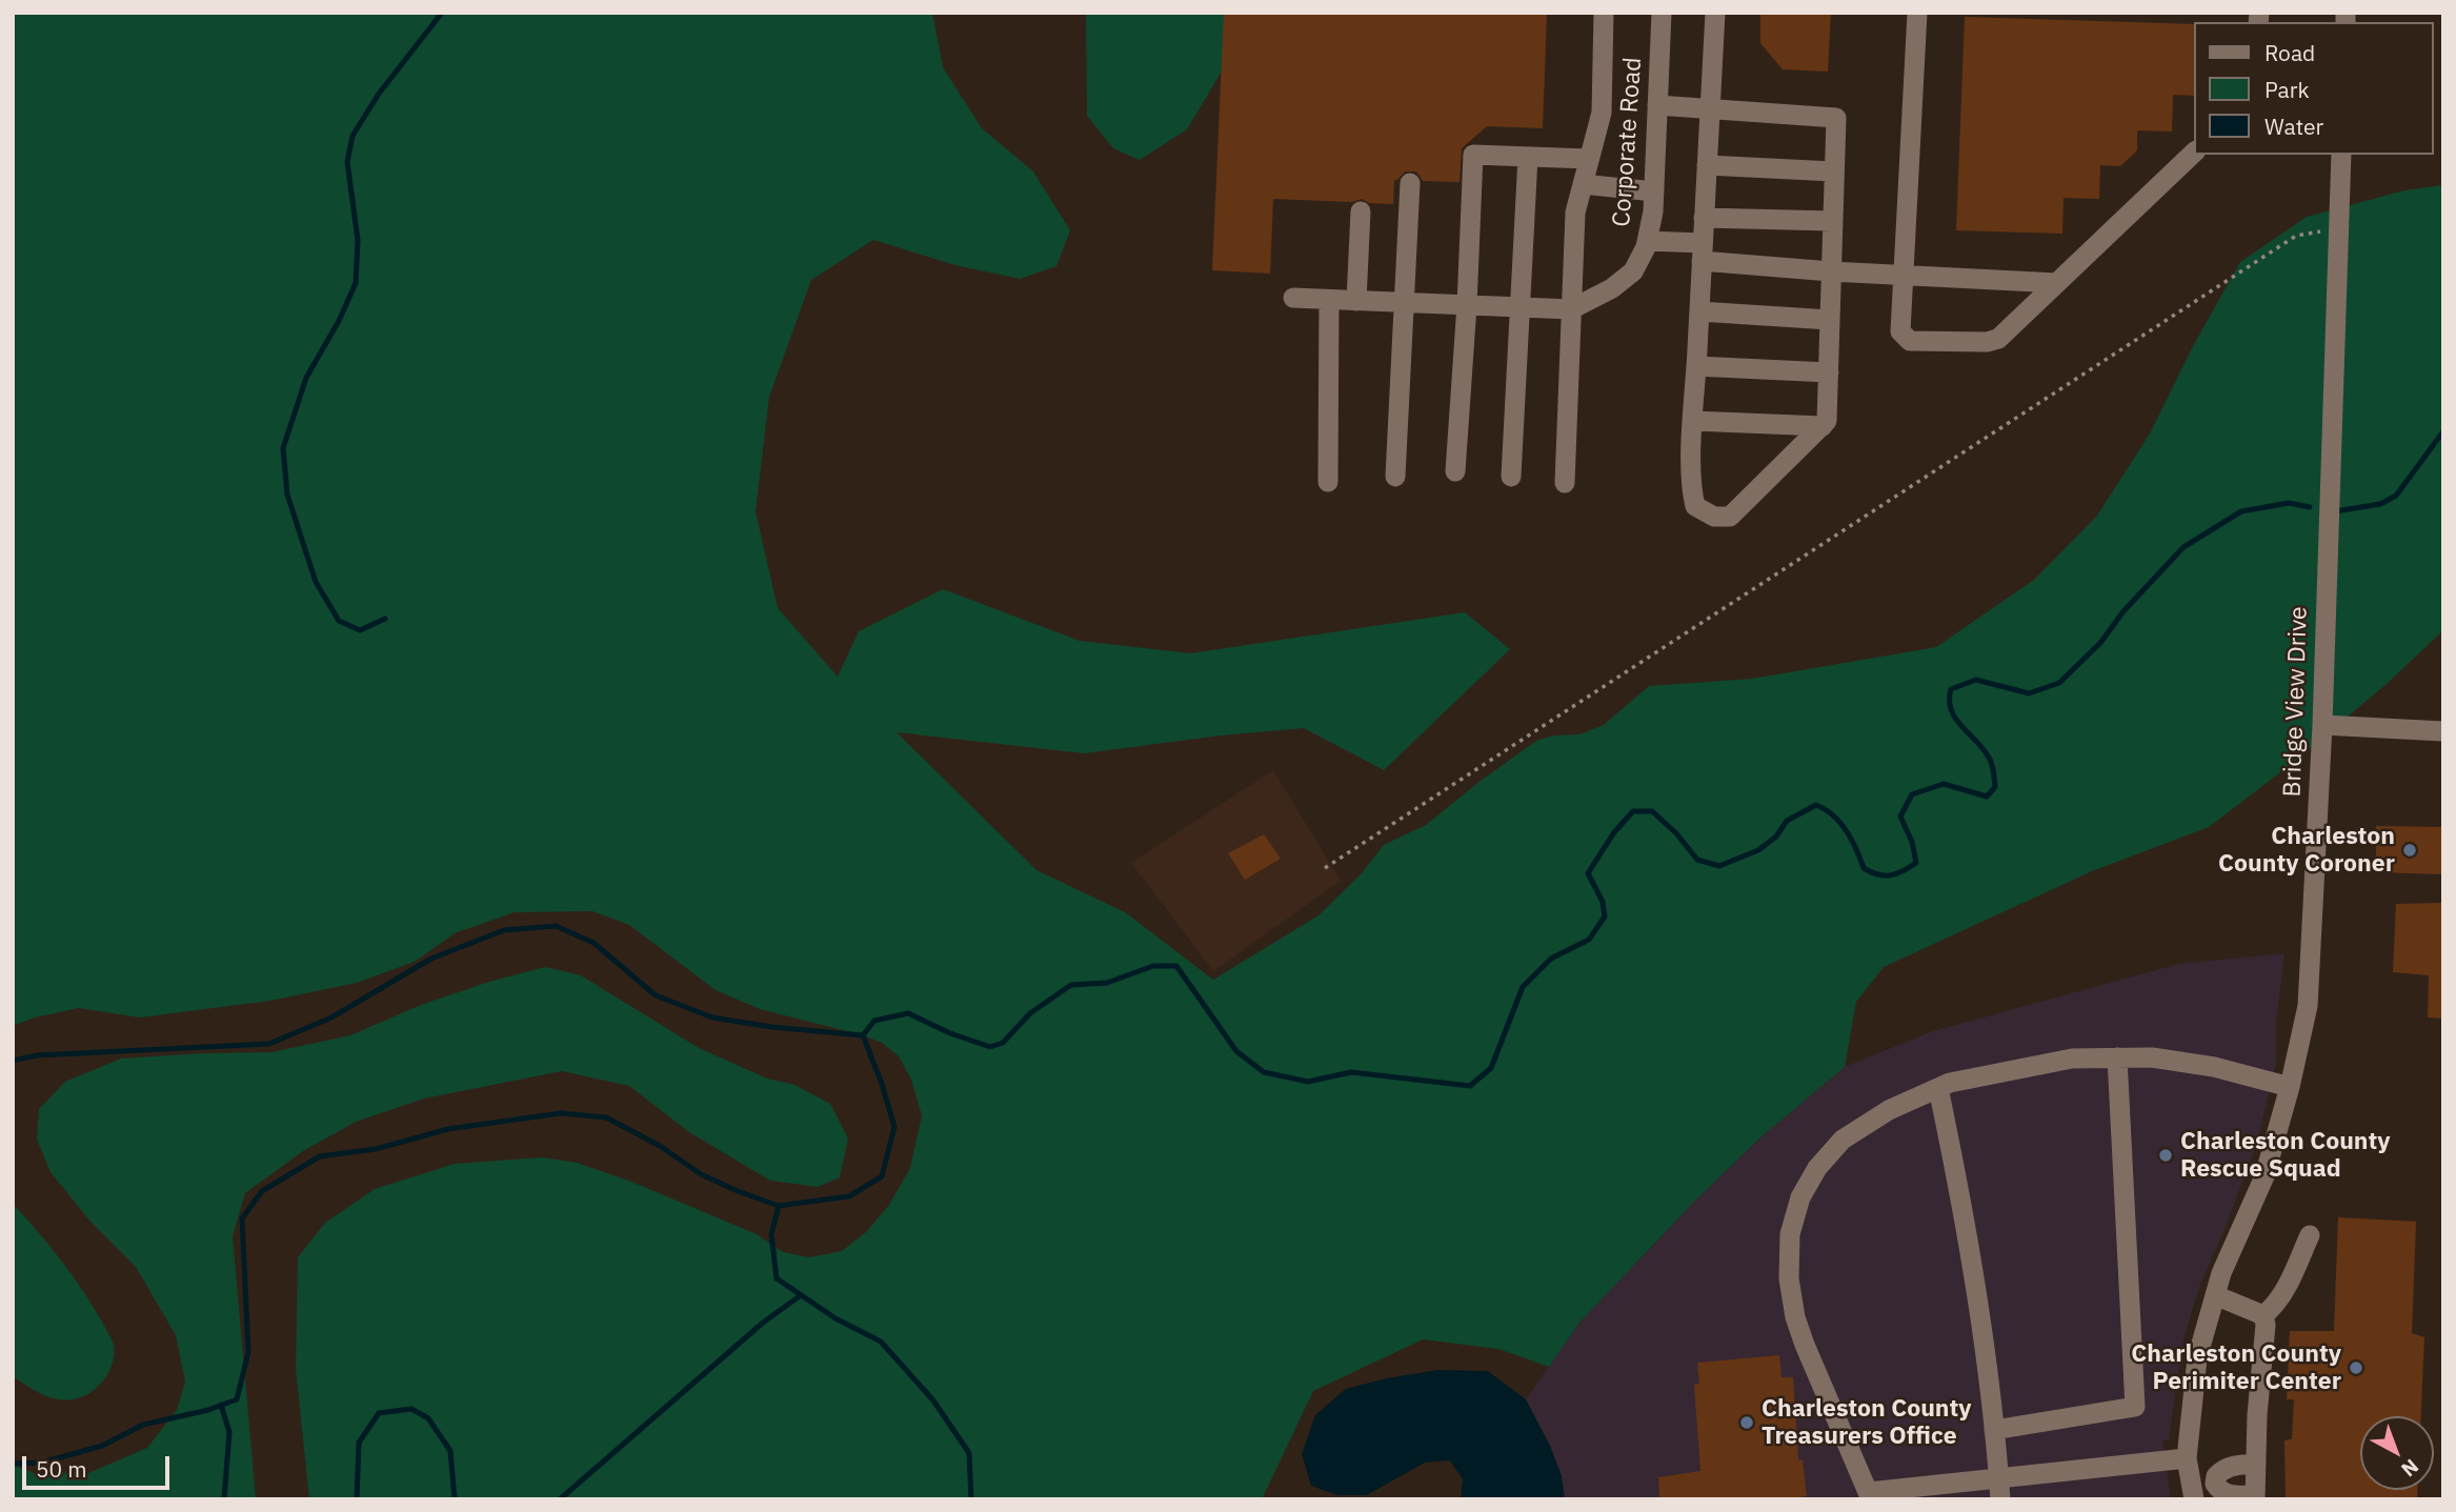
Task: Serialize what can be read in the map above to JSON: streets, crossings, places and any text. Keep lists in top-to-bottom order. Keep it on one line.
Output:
{"streets":{"street":["Corporate Road","Bridge View Drive"]},"places":["Charleston County Coroner","Charleston County Rescue Squad","Charleston County Perimiter Center","Charleston County Treasurers Office"],"legend":["Road","Park","Water"],"scale_bar":"50 m","north":"bottom right"}
